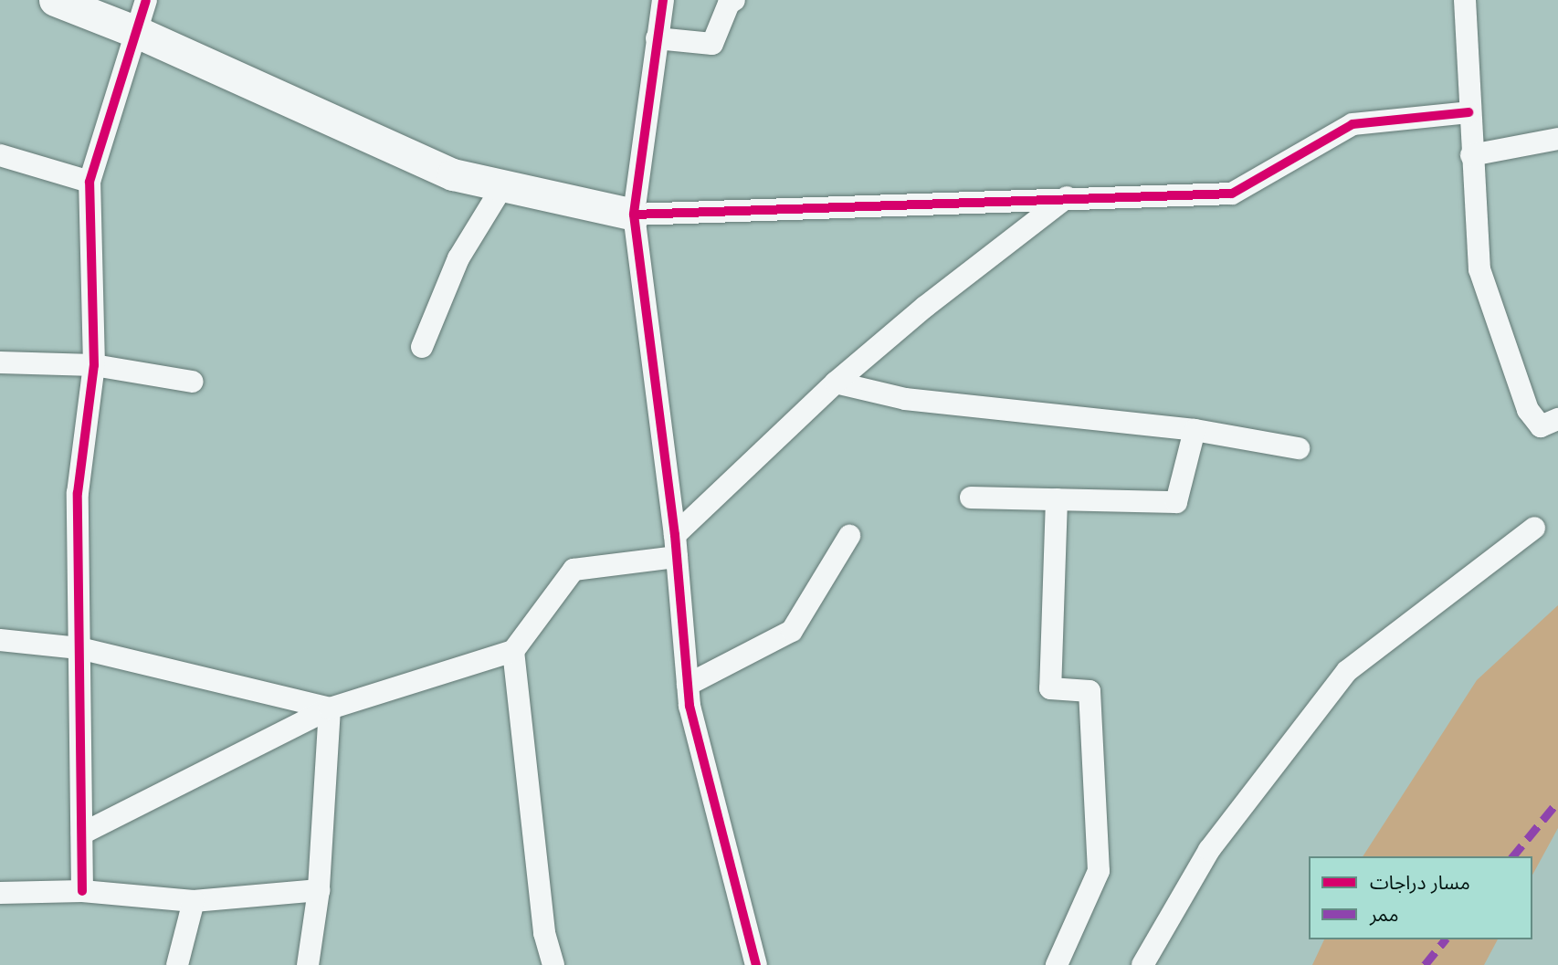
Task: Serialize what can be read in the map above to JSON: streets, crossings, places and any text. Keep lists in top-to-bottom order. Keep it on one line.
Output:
{"legend":["مسار دراجات","ممر"]}
